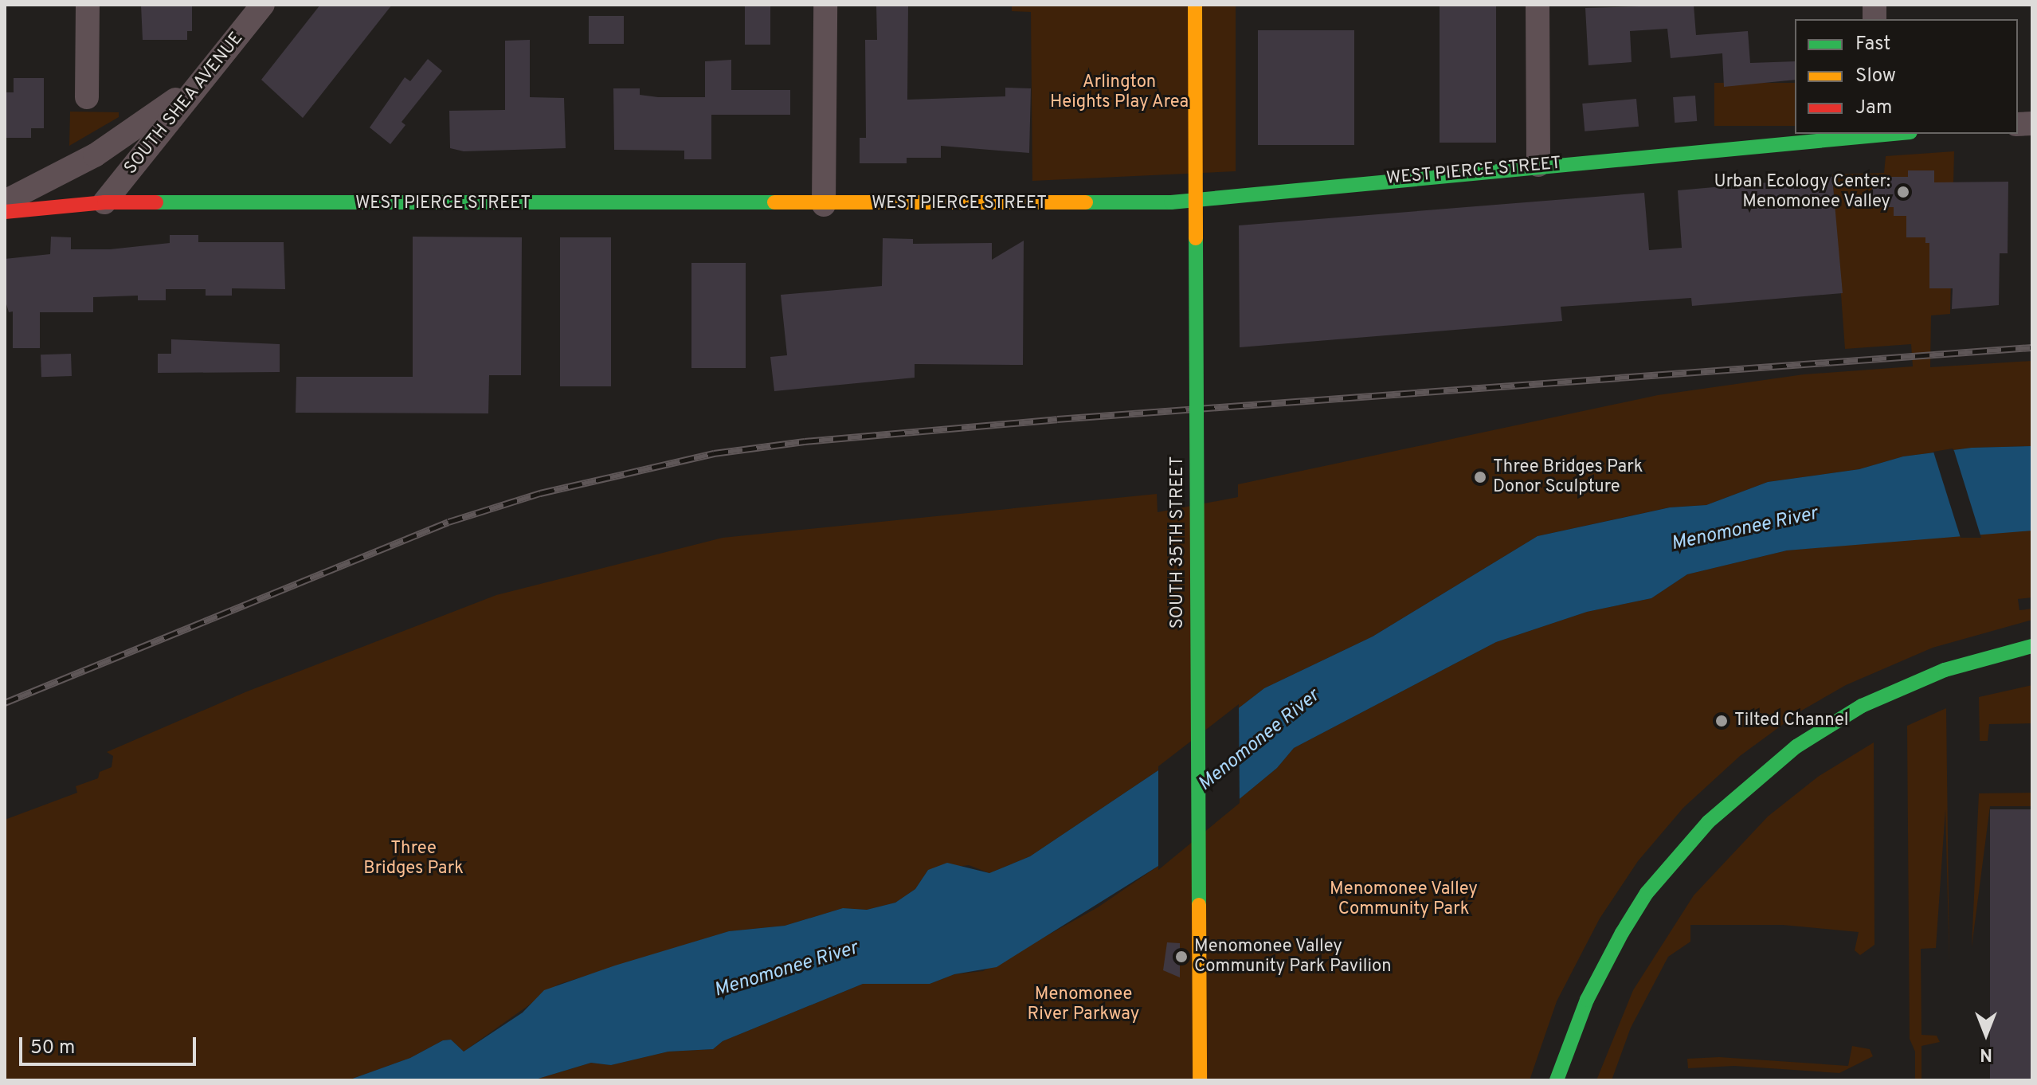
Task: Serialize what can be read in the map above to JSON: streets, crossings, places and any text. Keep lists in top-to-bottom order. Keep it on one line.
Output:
{"streets":{"street":["SOUTH SHEA AVENUE","WEST PIERCE STREET","SOUTH 35TH STREET"]},"crossings":[["SOUTH SHEA AVENUE","WEST PIERCE STREET"]],"water":["Menomonee River"],"parks":["Arlington Heights Play Area","Three Bridges Park","Menomonee Valley Community Park","Menomonee River Parkway"],"places":["Urban Ecology Center: Menomonee Valley","Three Bridges Park Donor Sculpture","Tilted Channel","Menomonee Valley Community Park Pavilion"],"legend":["Fast","Slow","Jam"],"scale_bar":"50 m","north":"bottom"}
